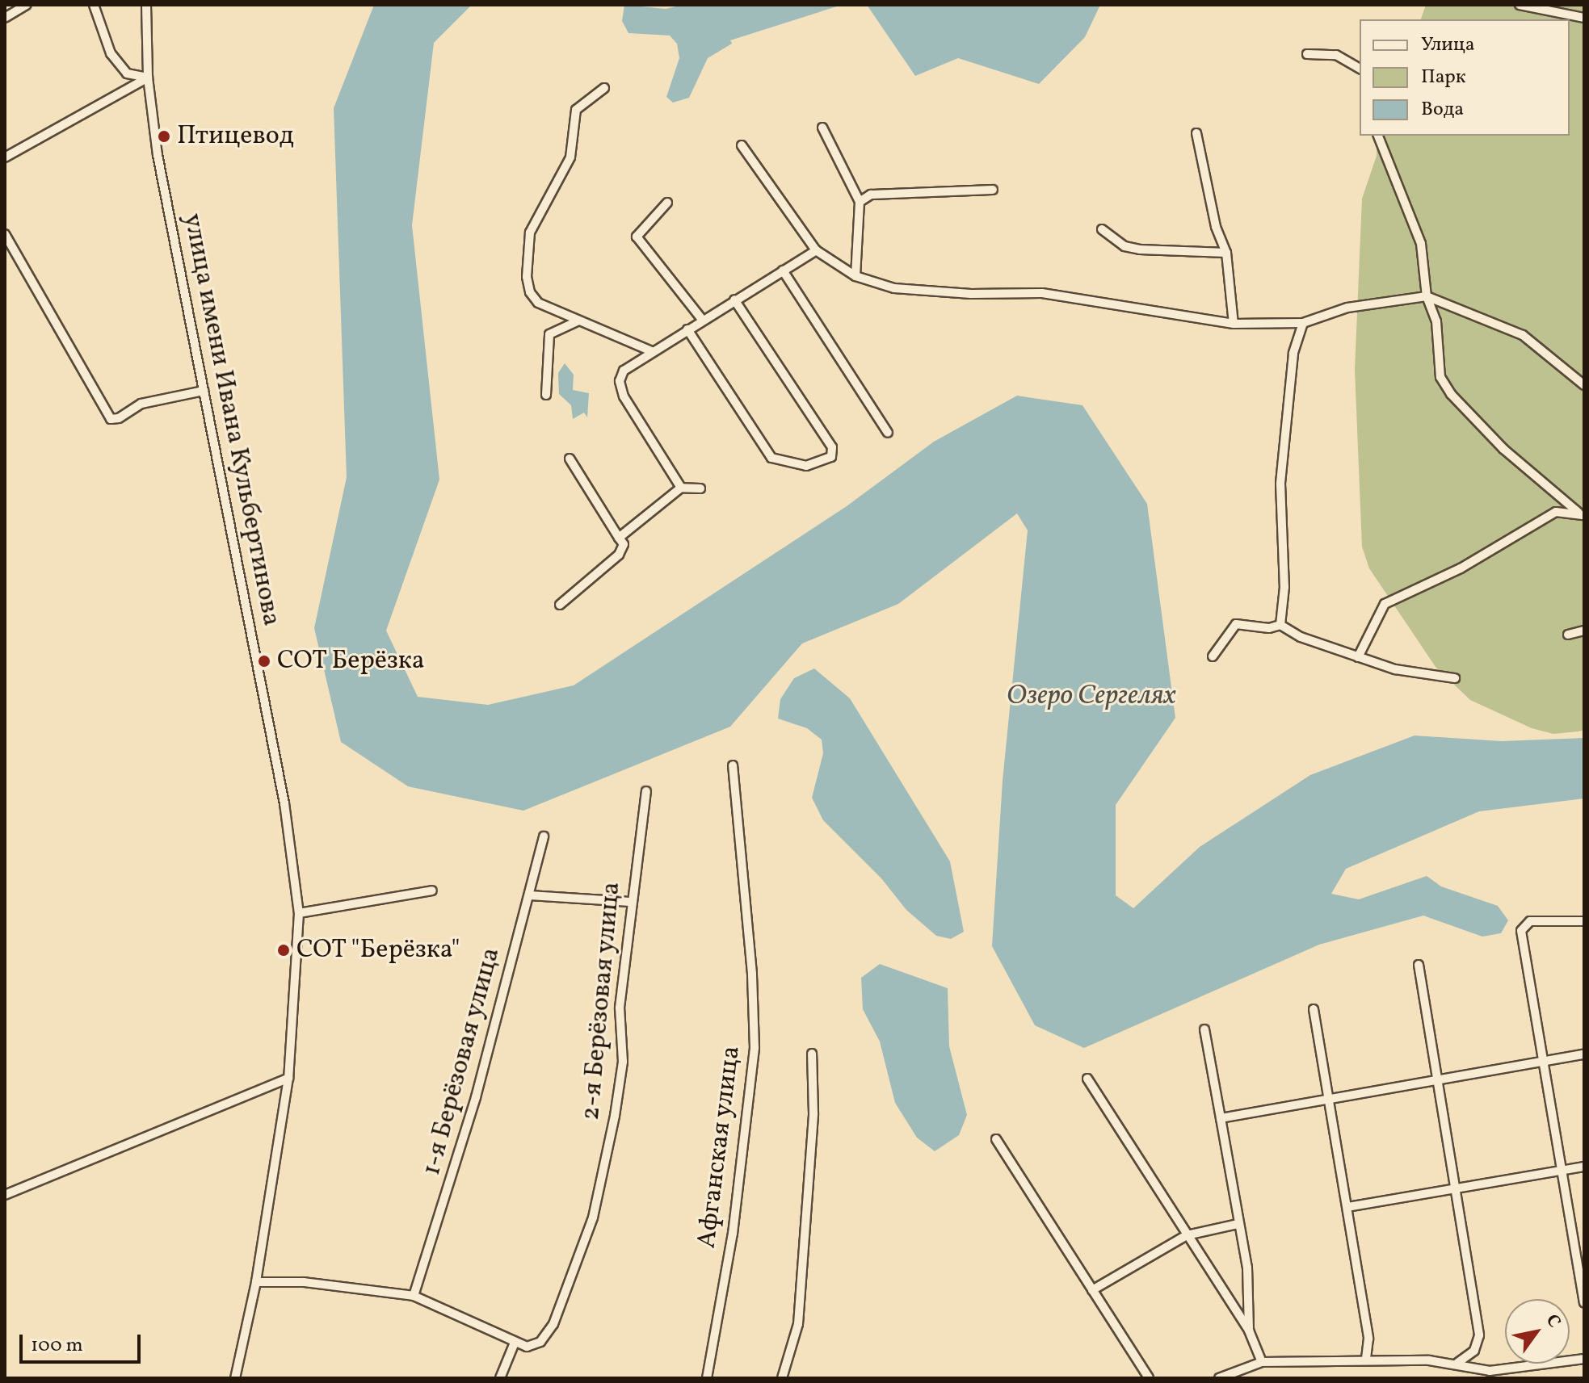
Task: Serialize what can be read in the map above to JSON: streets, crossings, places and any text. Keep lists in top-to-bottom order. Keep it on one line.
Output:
{"streets":{"street":["улица имени Ивана Кульбертинова","2-я Берёзовая улица","1-я Берёзовая улица","Афганская улица"]},"water":["Озеро Сергелях"],"places":["Птицевод","СОТ Берёзка","СОТ \"Берёзка\""],"legend":["Улица","Парк","Вода"],"scale_bar":"100 m","north":"top right"}
